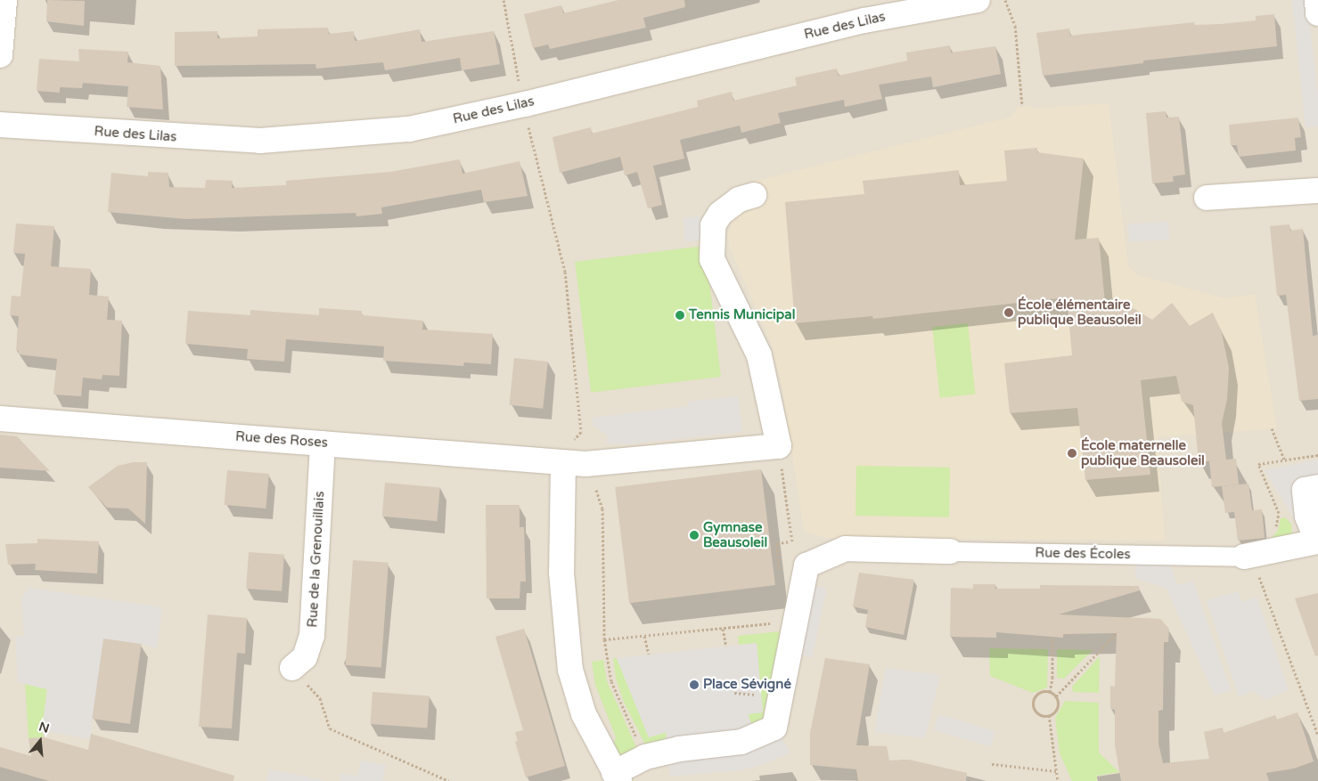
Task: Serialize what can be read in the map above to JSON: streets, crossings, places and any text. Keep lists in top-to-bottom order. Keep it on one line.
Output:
{"streets":{"street":["Rue des Lilas","Rue des Roses","Rue des Écoles","Rue de la Grenouillais"]},"crossings":[["Rue des Roses","Rue de la Grenouillais"]],"places":["École élémentaire publique Beausoleil","Tennis Municipal","École maternelle publique Beausoleil","Gymnase Beausoleil","Place Sévigné"],"north":"top"}
